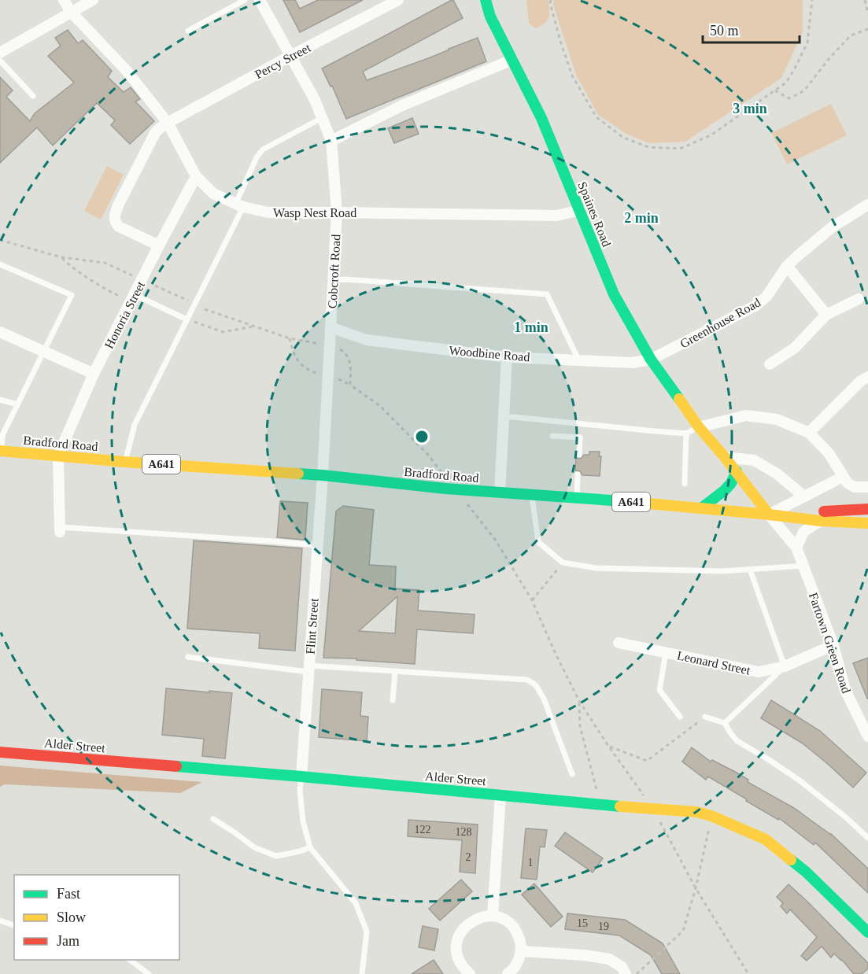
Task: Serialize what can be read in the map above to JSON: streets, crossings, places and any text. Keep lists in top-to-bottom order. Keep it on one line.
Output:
{"streets":{"street":["Percy Street","Wasp Nest Road","Spaines Road","Cobcroft Road","Honoria Street","Greenhouse Road","Woodbine Road","Bradford Road","A641","Flint Street","Fartown Green Road","Leonard Street","Alder Street"]},"crossings":[["Percy Street","Wasp Nest Road"],["Percy Street","Cobcroft Road"],["Percy Street","Honoria Street"],["Wasp Nest Road","Spaines Road"],["Wasp Nest Road","Cobcroft Road"],["Wasp Nest Road","Honoria Street"],["Spaines Road","Greenhouse Road"],["Spaines Road","Woodbine Road"],["Spaines Road","Bradford Road"],["Spaines Road","A641"],["Spaines Road","Fartown Green Road"],["Cobcroft Road","Woodbine Road"],["Cobcroft Road","Bradford Road"],["Cobcroft Road","Flint Street"],["Honoria Street","Bradford Road"],["Greenhouse Road","Woodbine Road"],["Bradford Road","A641"],["Bradford Road","Flint Street"],["Bradford Road","Fartown Green Road"],["A641","Fartown Green Road"],["Flint Street","Alder Street"],["Fartown Green Road","Leonard Street"]],"house_numbers":["122","128","2","1","15","19"],"legend":["Fast","Slow","Jam"],"scale_bar":"50 m","rings":["3 min","2 min","1 min"]}
